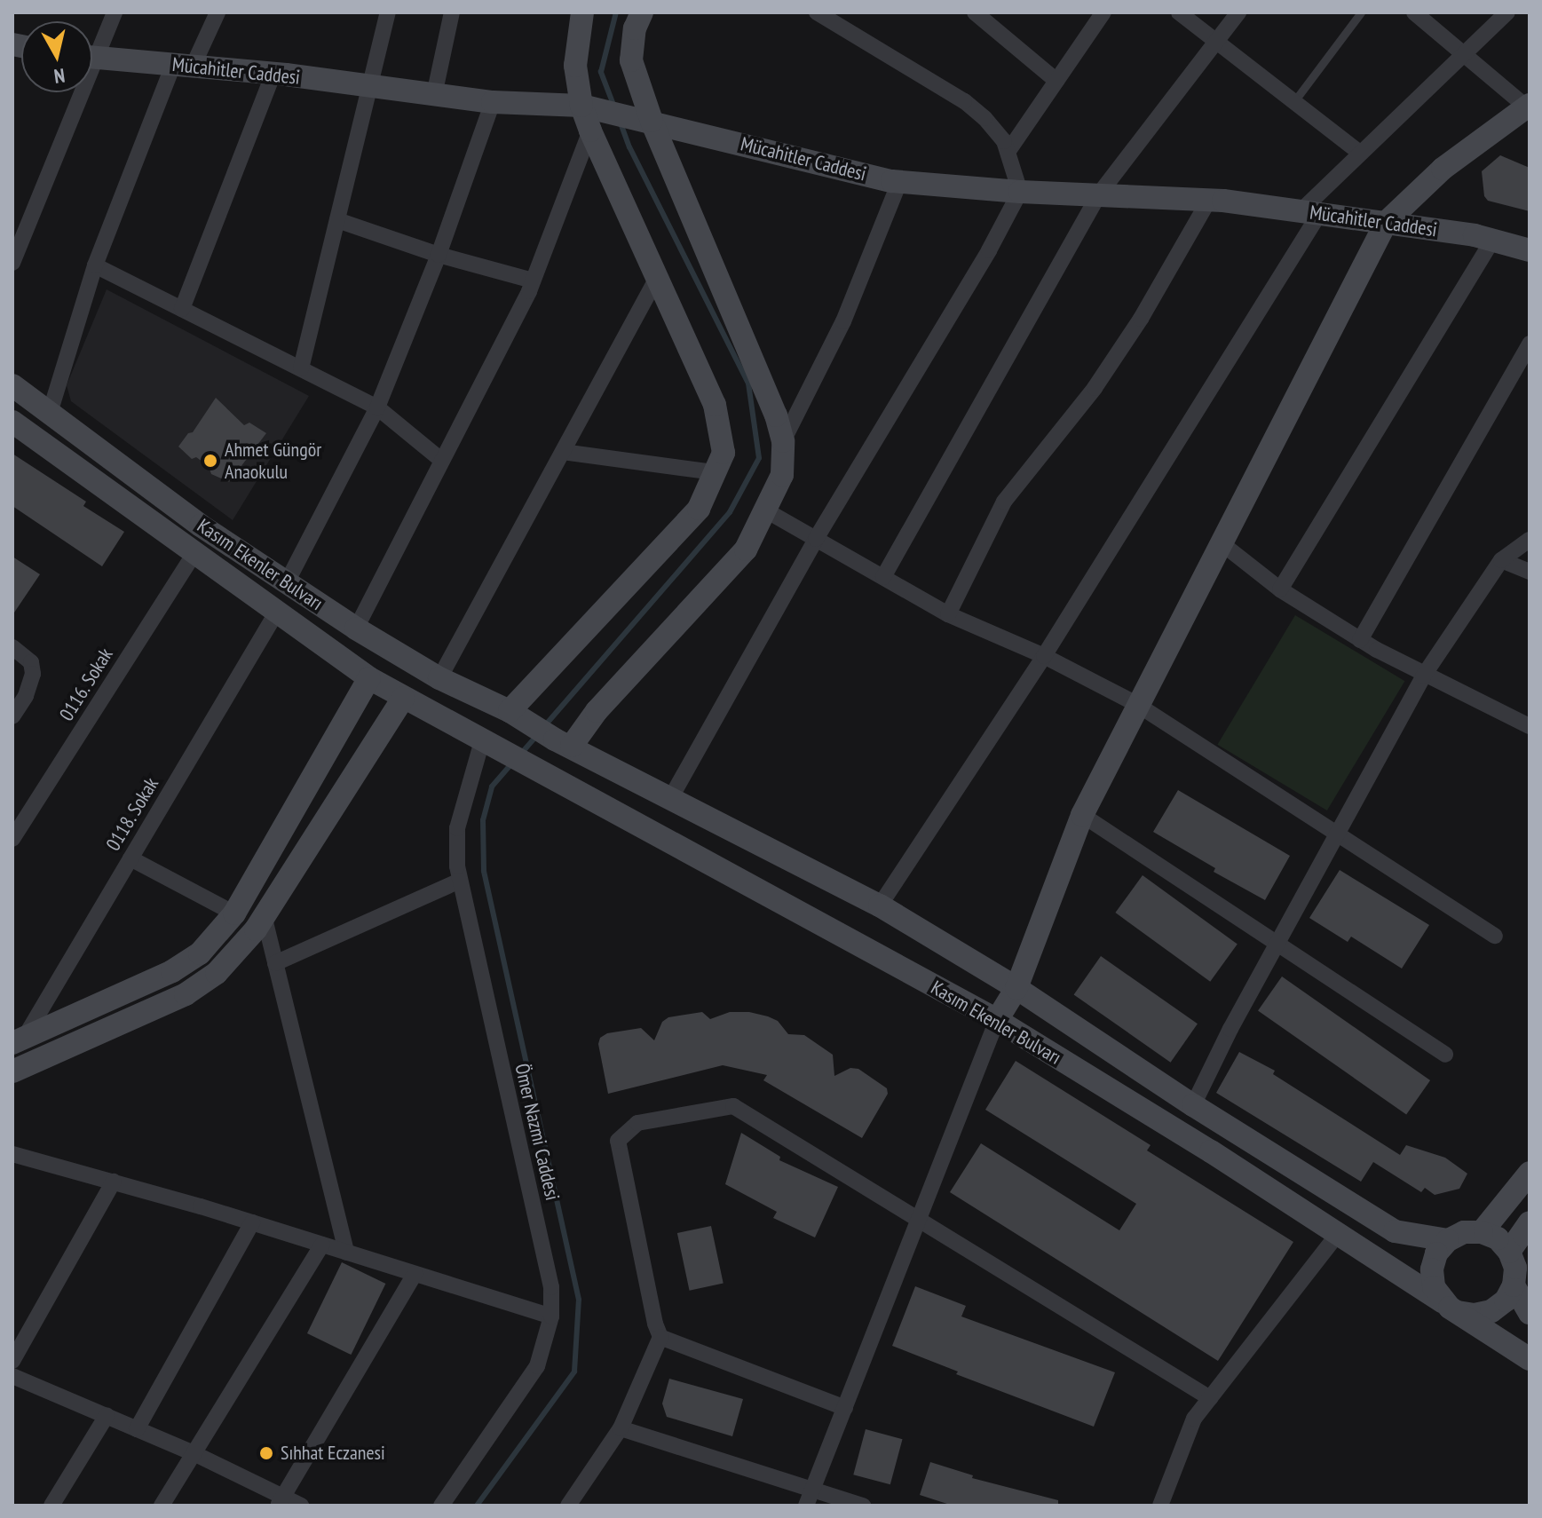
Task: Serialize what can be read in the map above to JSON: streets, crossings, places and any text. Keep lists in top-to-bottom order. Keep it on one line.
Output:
{"streets":{"street":["Mücahitler Caddesi","Kasım Ekenler Bulvarı","0116. Sokak","0118. Sokak","Ömer Nazmi Caddesi"]},"crossings":[["Kasım Ekenler Bulvarı","0116. Sokak"],["Kasım Ekenler Bulvarı","0118. Sokak"],["Kasım Ekenler Bulvarı","Ömer Nazmi Caddesi"]],"places":["Ahmet Güngör Anaokulu","Sıhhat Eczanesi"],"north":"bottom"}
